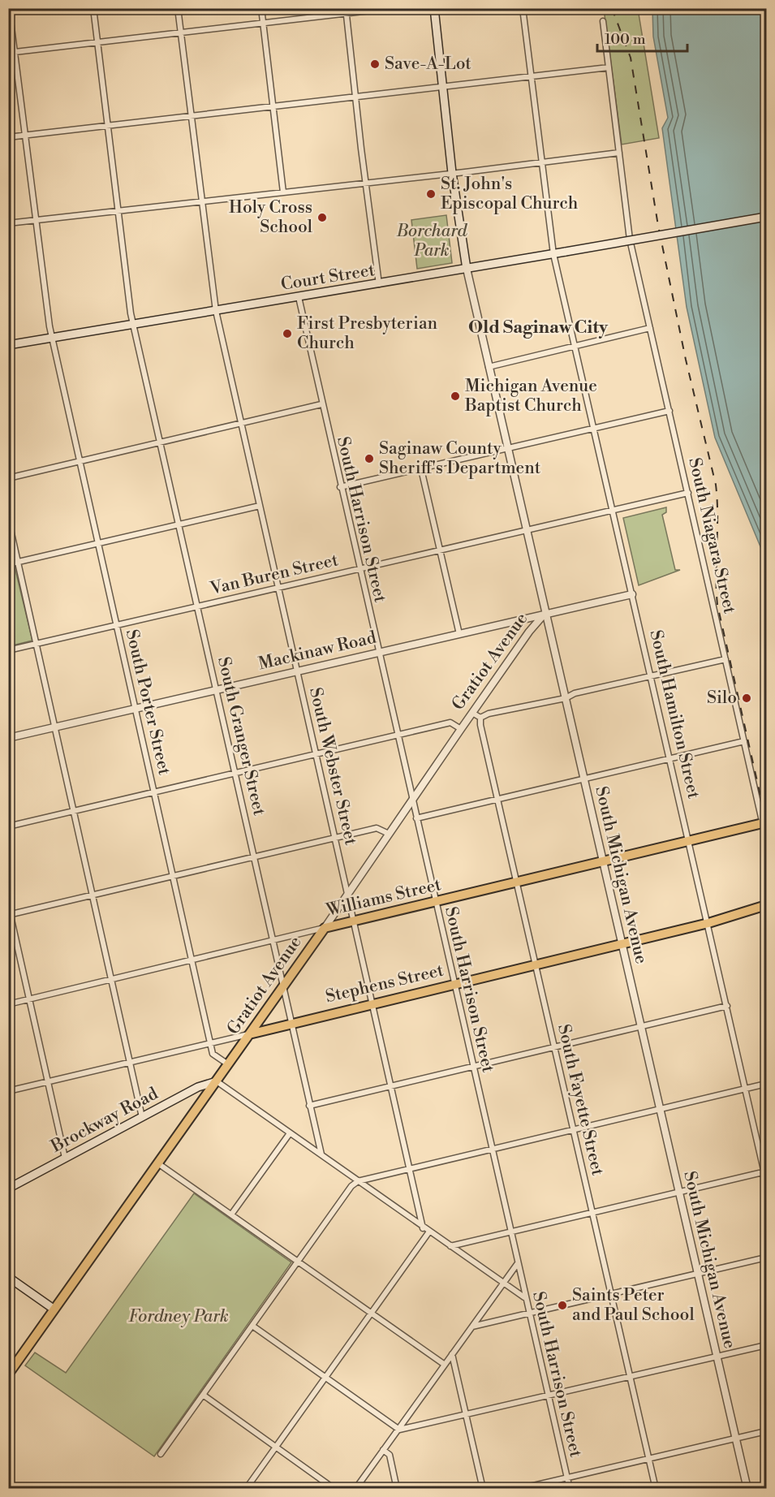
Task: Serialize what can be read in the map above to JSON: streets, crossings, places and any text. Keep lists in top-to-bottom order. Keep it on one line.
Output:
{"streets":{"highway":["Gratiot Avenue","Williams Street","Stephens Street"],"main road":["Court Street","Brockway Road"],"street":["South Harrison Street","South Niagara Street","Van Buren Street","Mackinaw Road","South Porter Street","South Hamilton Street","South Granger Street","South Webster Street","South Michigan Avenue","South Fayette Street"]},"crossings":[["Court Street","South Harrison Street"],["Court Street","South Porter Street"],["Court Street","South Hamilton Street"],["Court Street","South Granger Street"],["Court Street","South Webster Street"],["Court Street","South Michigan Avenue"],["South Harrison Street","Van Buren Street"],["South Harrison Street","Mackinaw Road"],["South Harrison Street","Gratiot Avenue"],["South Harrison Street","Williams Street"],["South Harrison Street","Stephens Street"],["South Niagara Street","Van Buren Street"],["South Niagara Street","Williams Street"],["Van Buren Street","South Porter Street"],["Van Buren Street","South Hamilton Street"],["Van Buren Street","South Granger Street"],["Van Buren Street","South Webster Street"],["Van Buren Street","South Michigan Avenue"],["Mackinaw Road","Gratiot Avenue"],["Mackinaw Road","South Porter Street"],["Mackinaw Road","South Hamilton Street"],["Mackinaw Road","South Granger Street"],["Mackinaw Road","South Webster Street"],["Mackinaw Road","South Michigan Avenue"],["Gratiot Avenue","South Porter Street"],["Gratiot Avenue","South Granger Street"],["Gratiot Avenue","South Webster Street"],["Gratiot Avenue","South Michigan Avenue"],["Gratiot Avenue","Williams Street"],["Gratiot Avenue","Stephens Street"],["Gratiot Avenue","Brockway Road"],["South Porter Street","Williams Street"],["South Porter Street","Stephens Street"],["South Hamilton Street","Williams Street"],["South Hamilton Street","Stephens Street"],["South Granger Street","Williams Street"],["South Granger Street","Stephens Street"],["South Webster Street","Williams Street"],["South Webster Street","Stephens Street"],["South Michigan Avenue","Williams Street"],["South Michigan Avenue","Stephens Street"],["Williams Street","South Fayette Street"],["Stephens Street","South Fayette Street"]],"districts":["Old Saginaw City"],"parks":["Borchard Park","Fordney Park"],"places":["Save-A-Lot","St. John's Episcopal Church","Holy Cross School","First Presbyterian Church","Michigan Avenue Baptist Church","Saginaw County Sheriff's Department","Silo","Saints Peter and Paul School"],"scale_bar":"100 m"}
